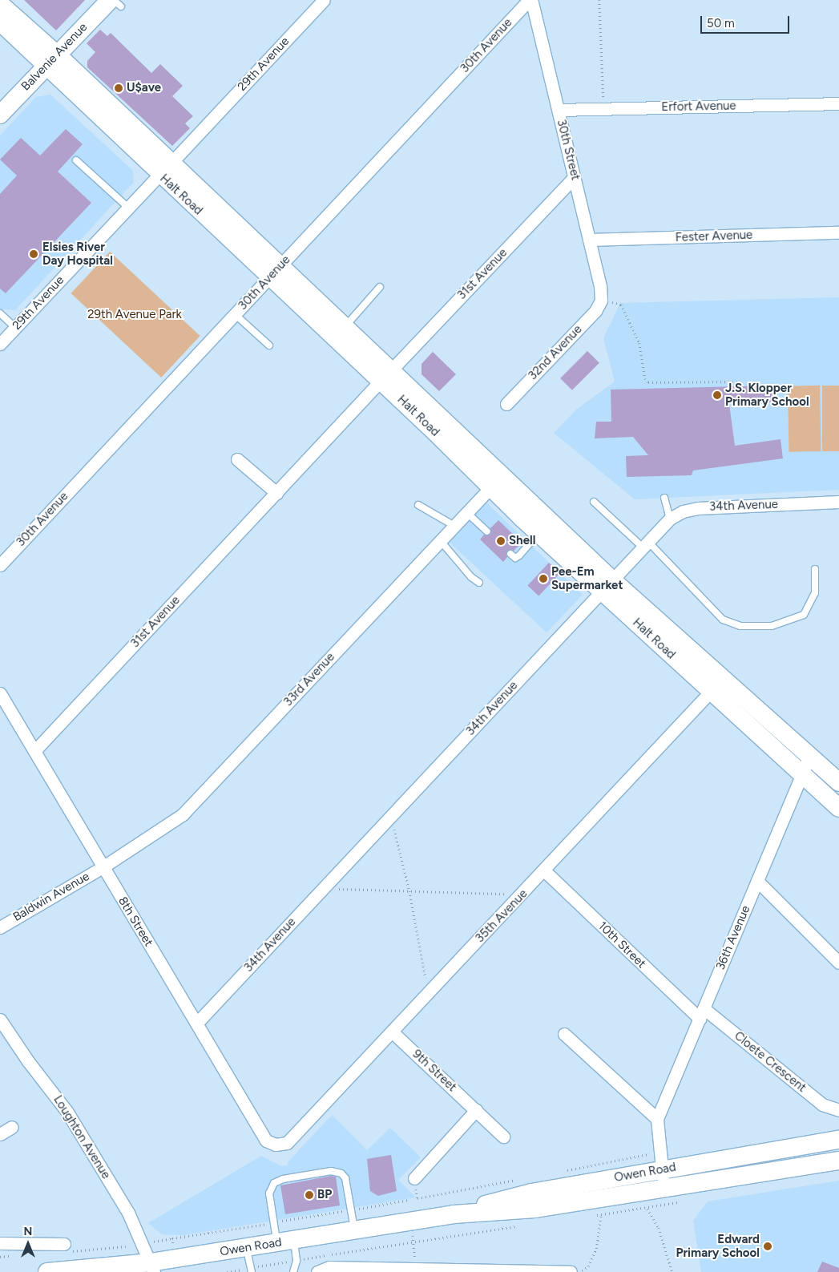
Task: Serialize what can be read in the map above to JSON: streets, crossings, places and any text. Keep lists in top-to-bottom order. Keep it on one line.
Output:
{"streets":{"street":["30th Avenue","Balvenie Avenue","29th Avenue","Erfort Avenue","30th Street","Halt Road","Fester Avenue","31st Avenue","32nd Avenue","34th Avenue","33rd Avenue","Baldwin Avenue","35th Avenue","8th Street","36th Avenue","10th Street","Cloete Crescent","9th Street","Loughton Avenue","Owen Road"]},"crossings":[["30th Avenue","30th Street"],["30th Avenue","Halt Road"],["Balvenie Avenue","Halt Road"],["29th Avenue","Halt Road"],["Erfort Avenue","30th Street"],["30th Street","Fester Avenue"],["30th Street","31st Avenue"],["30th Street","32nd Avenue"],["Halt Road","31st Avenue"],["Halt Road","34th Avenue"],["Halt Road","33rd Avenue"],["Halt Road","35th Avenue"],["Halt Road","36th Avenue"],["31st Avenue","8th Street"],["34th Avenue","8th Street"],["33rd Avenue","Baldwin Avenue"],["33rd Avenue","8th Street"],["Baldwin Avenue","8th Street"],["35th Avenue","8th Street"],["35th Avenue","10th Street"],["35th Avenue","9th Street"],["36th Avenue","10th Street"],["36th Avenue","Cloete Crescent"],["36th Avenue","Owen Road"],["10th Street","Cloete Crescent"],["Loughton Avenue","Owen Road"]],"parks":["29th Avenue Park"],"places":["U$ave","Elsies River Day Hospital","J.S. Klopper Primary School","Shell","Pee-Em Supermarket","BP","Edward Primary School"],"scale_bar":"50 m","north":"top"}
